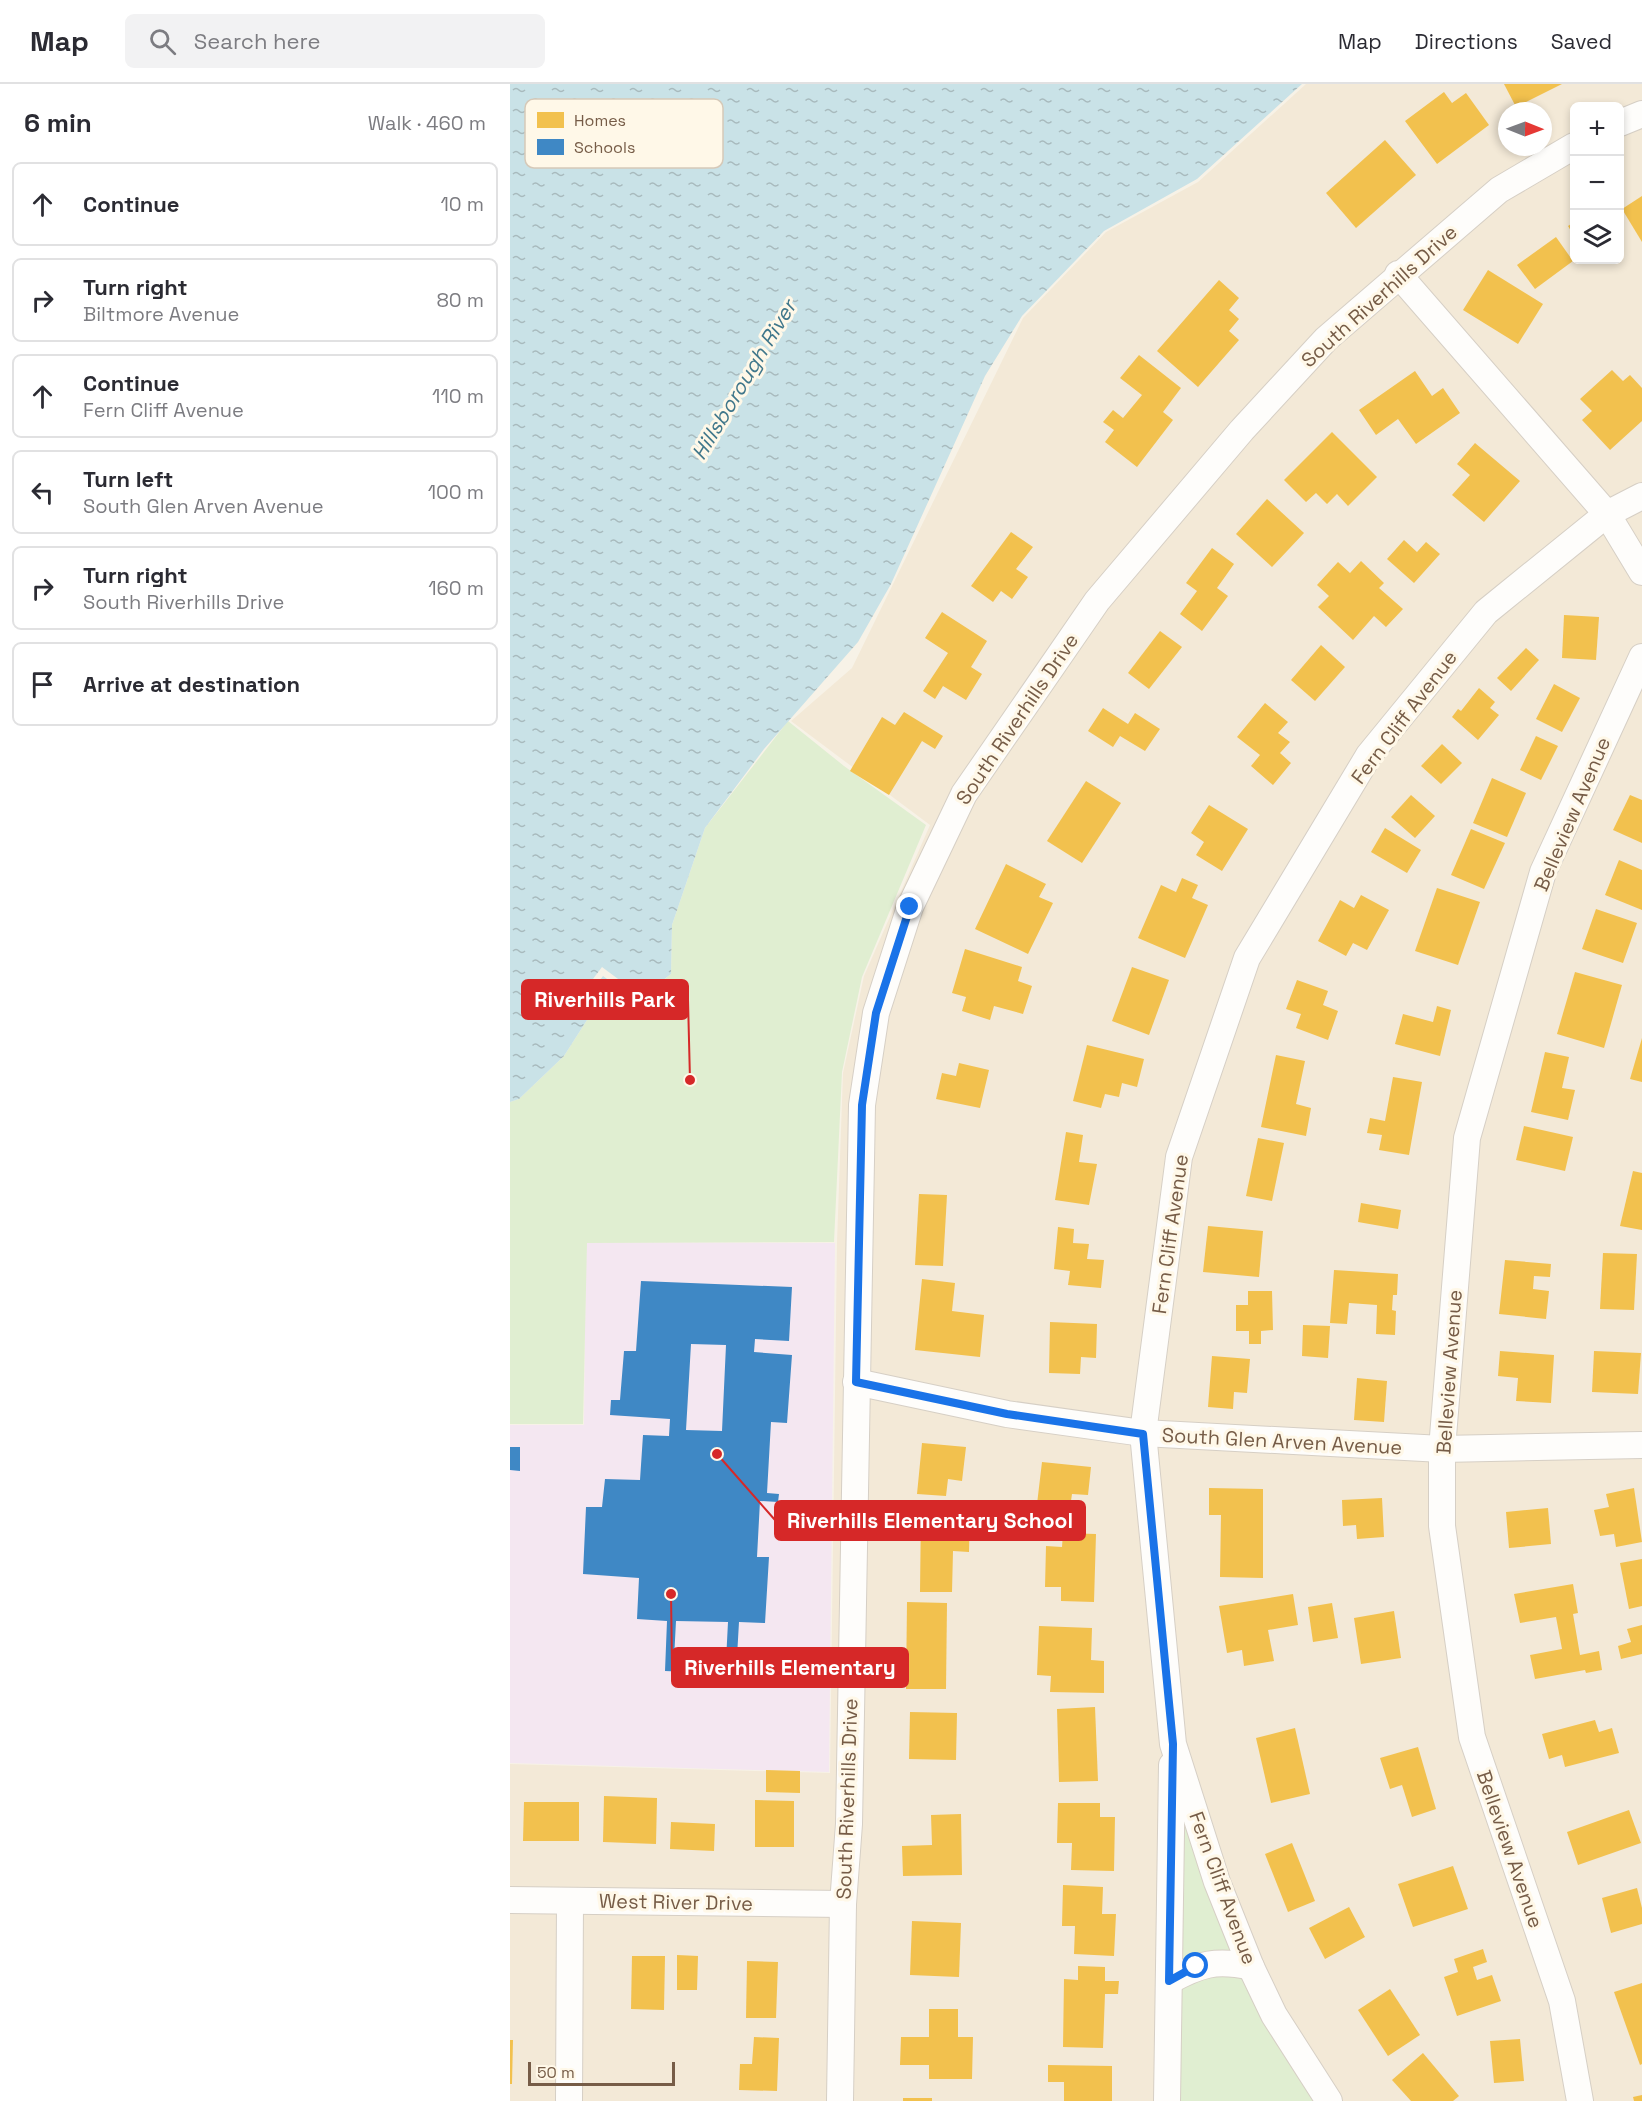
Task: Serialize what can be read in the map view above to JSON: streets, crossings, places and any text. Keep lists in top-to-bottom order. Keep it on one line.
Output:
{"streets":{"street":["South Riverhills Drive","Fern Cliff Avenue","Belleview Avenue","South Glen Arven Avenue","West River Drive"]},"crossings":[["South Riverhills Drive","South Glen Arven Avenue"],["South Riverhills Drive","West River Drive"],["Fern Cliff Avenue","South Glen Arven Avenue"],["Belleview Avenue","South Glen Arven Avenue"]],"water":["Hillsborough River"],"places":["Riverhills Park","Riverhills Elementary School","Riverhills Elementary"],"legend":["Homes","Schools"],"scale_bar":"50 m","north":"right","page":{"header":"Map","search":"Search here","nav":["Map","Directions","Saved"],"heading":["6 min","Walk · 460 m"],"map_buttons":["+","−"],"list":[["Continue","10 m"],["Turn right","Biltmore Avenue","80 m"],["Continue","Fern Cliff Avenue","110 m"],["Turn left","South Glen Arven Avenue","100 m"],["Turn right","South Riverhills Drive","160 m"],"Arrive at destination"],"scale":"50 m"}}
